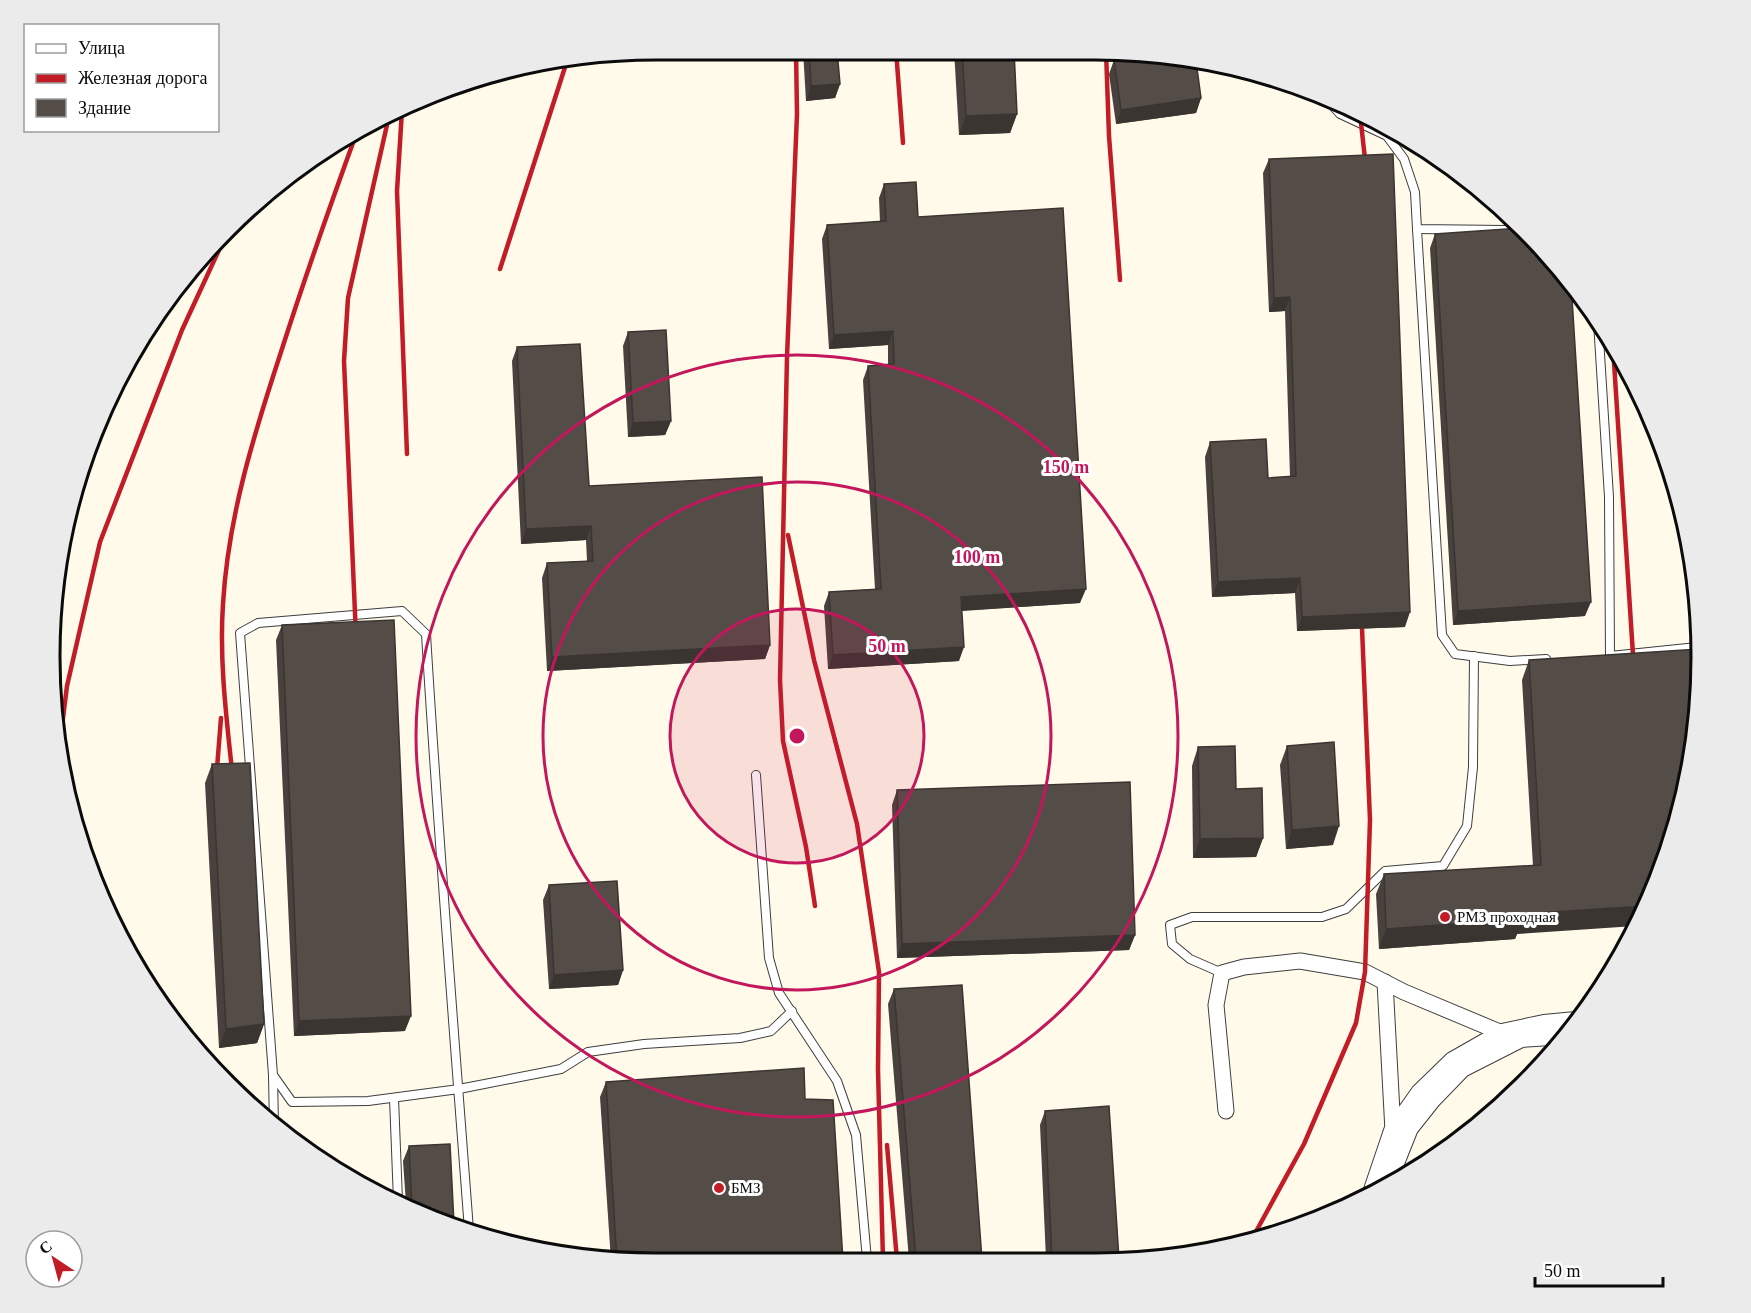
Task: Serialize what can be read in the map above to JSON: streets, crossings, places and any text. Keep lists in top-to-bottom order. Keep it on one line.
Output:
{"places":["РМЗ проходная","БМЗ"],"legend":["Улица","Железная дорога","Здание"],"scale_bar":"50 m","north":"top left","rings":["150 m","100 m","50 m"]}
